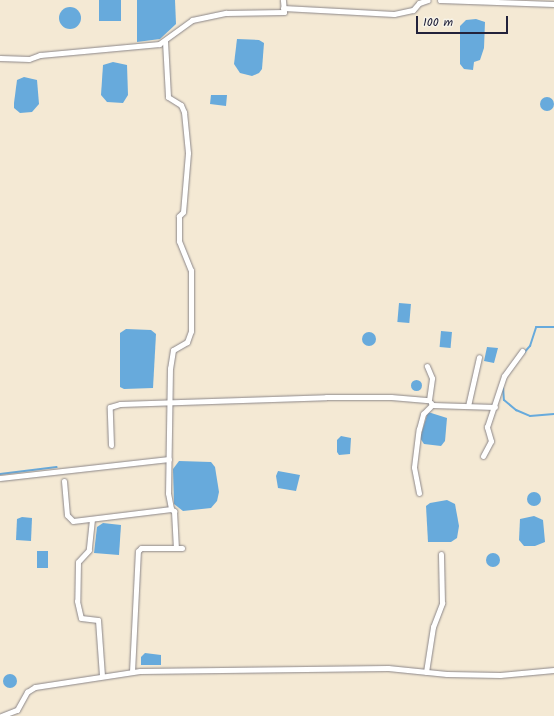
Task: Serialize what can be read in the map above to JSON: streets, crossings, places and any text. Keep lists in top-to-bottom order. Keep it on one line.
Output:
{"scale_bar":"100 m"}
